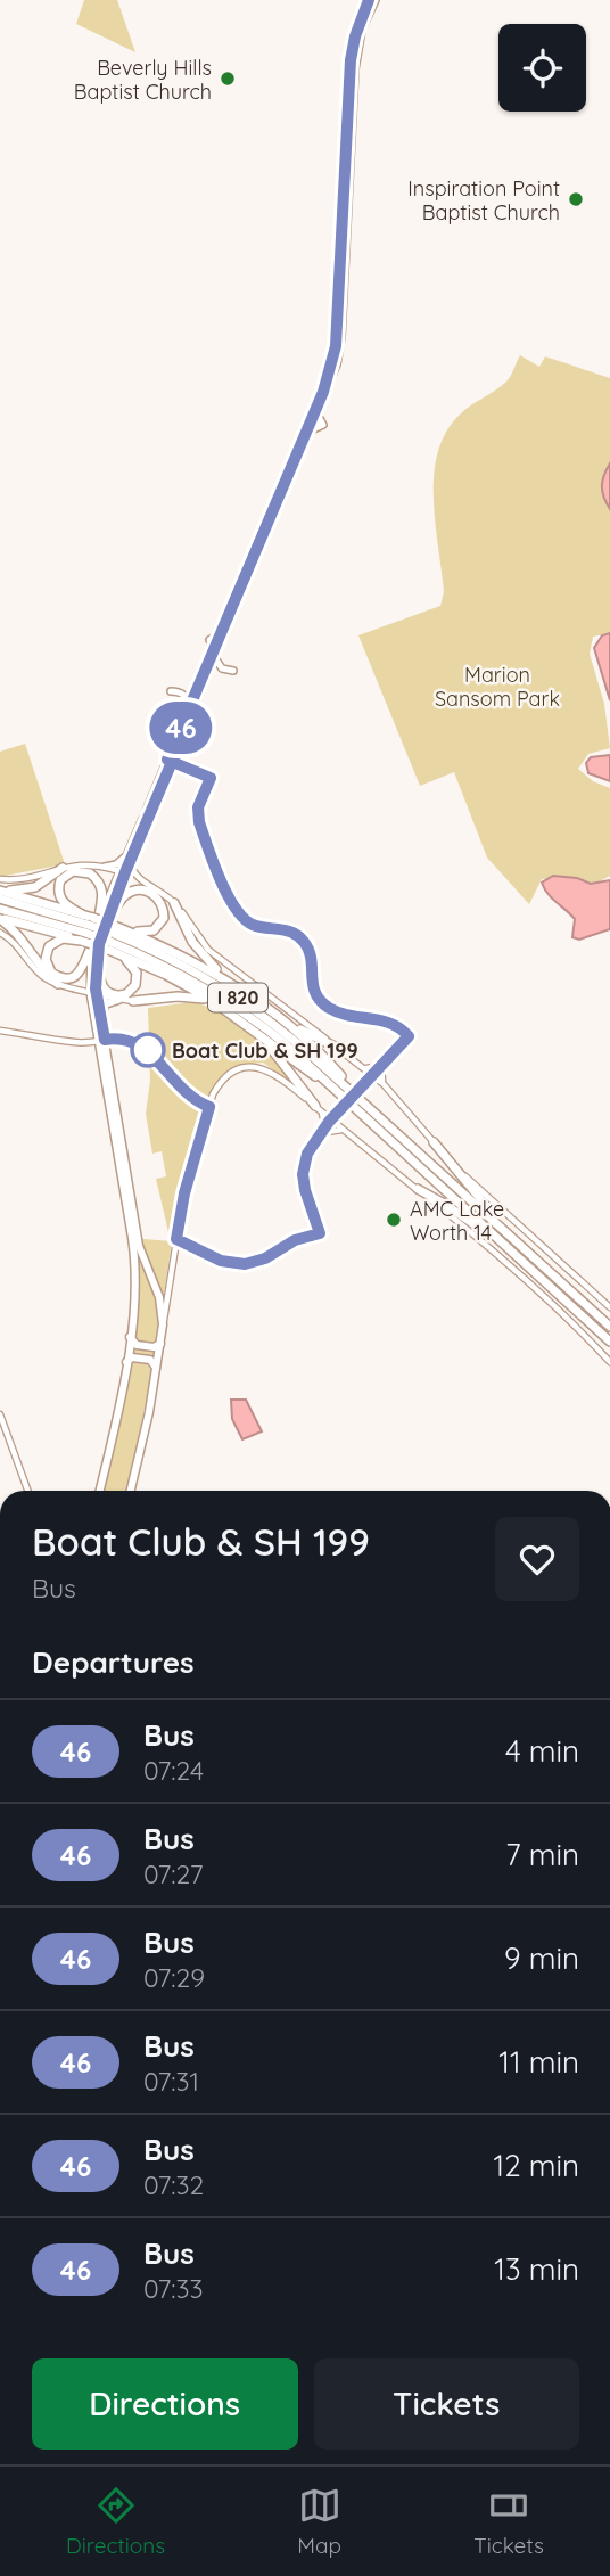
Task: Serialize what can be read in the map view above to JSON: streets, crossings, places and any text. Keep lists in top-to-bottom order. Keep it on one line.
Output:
{"streets":{"highway":["I 820"]},"parks":["Marion Sansom Park"],"places":["Beverly Hills Baptist Church","Inspiration Point Baptist Church","Boat Club & SH 199","AMC Lake Worth 14"],"lines":["bus line 46"],"page":{"on_map":"46","heading":[["Boat Club & SH 199","Bus"],"Departures"],"list":[{"mark":"46","name":"Bus","note":"07:24","value":"4 min"},{"mark":"46","name":"Bus","note":"07:27","value":"7 min"},{"mark":"46","name":"Bus","note":"07:29","value":"9 min"},{"mark":"46","name":"Bus","note":"07:31","value":"11 min"},{"mark":"46","name":"Bus","note":"07:32","value":"12 min"},{"mark":"46","name":"Bus","note":"07:33","value":"13 min"}],"buttons":["Directions","Tickets"],"tabs":["Directions","Map","Tickets"]}}
